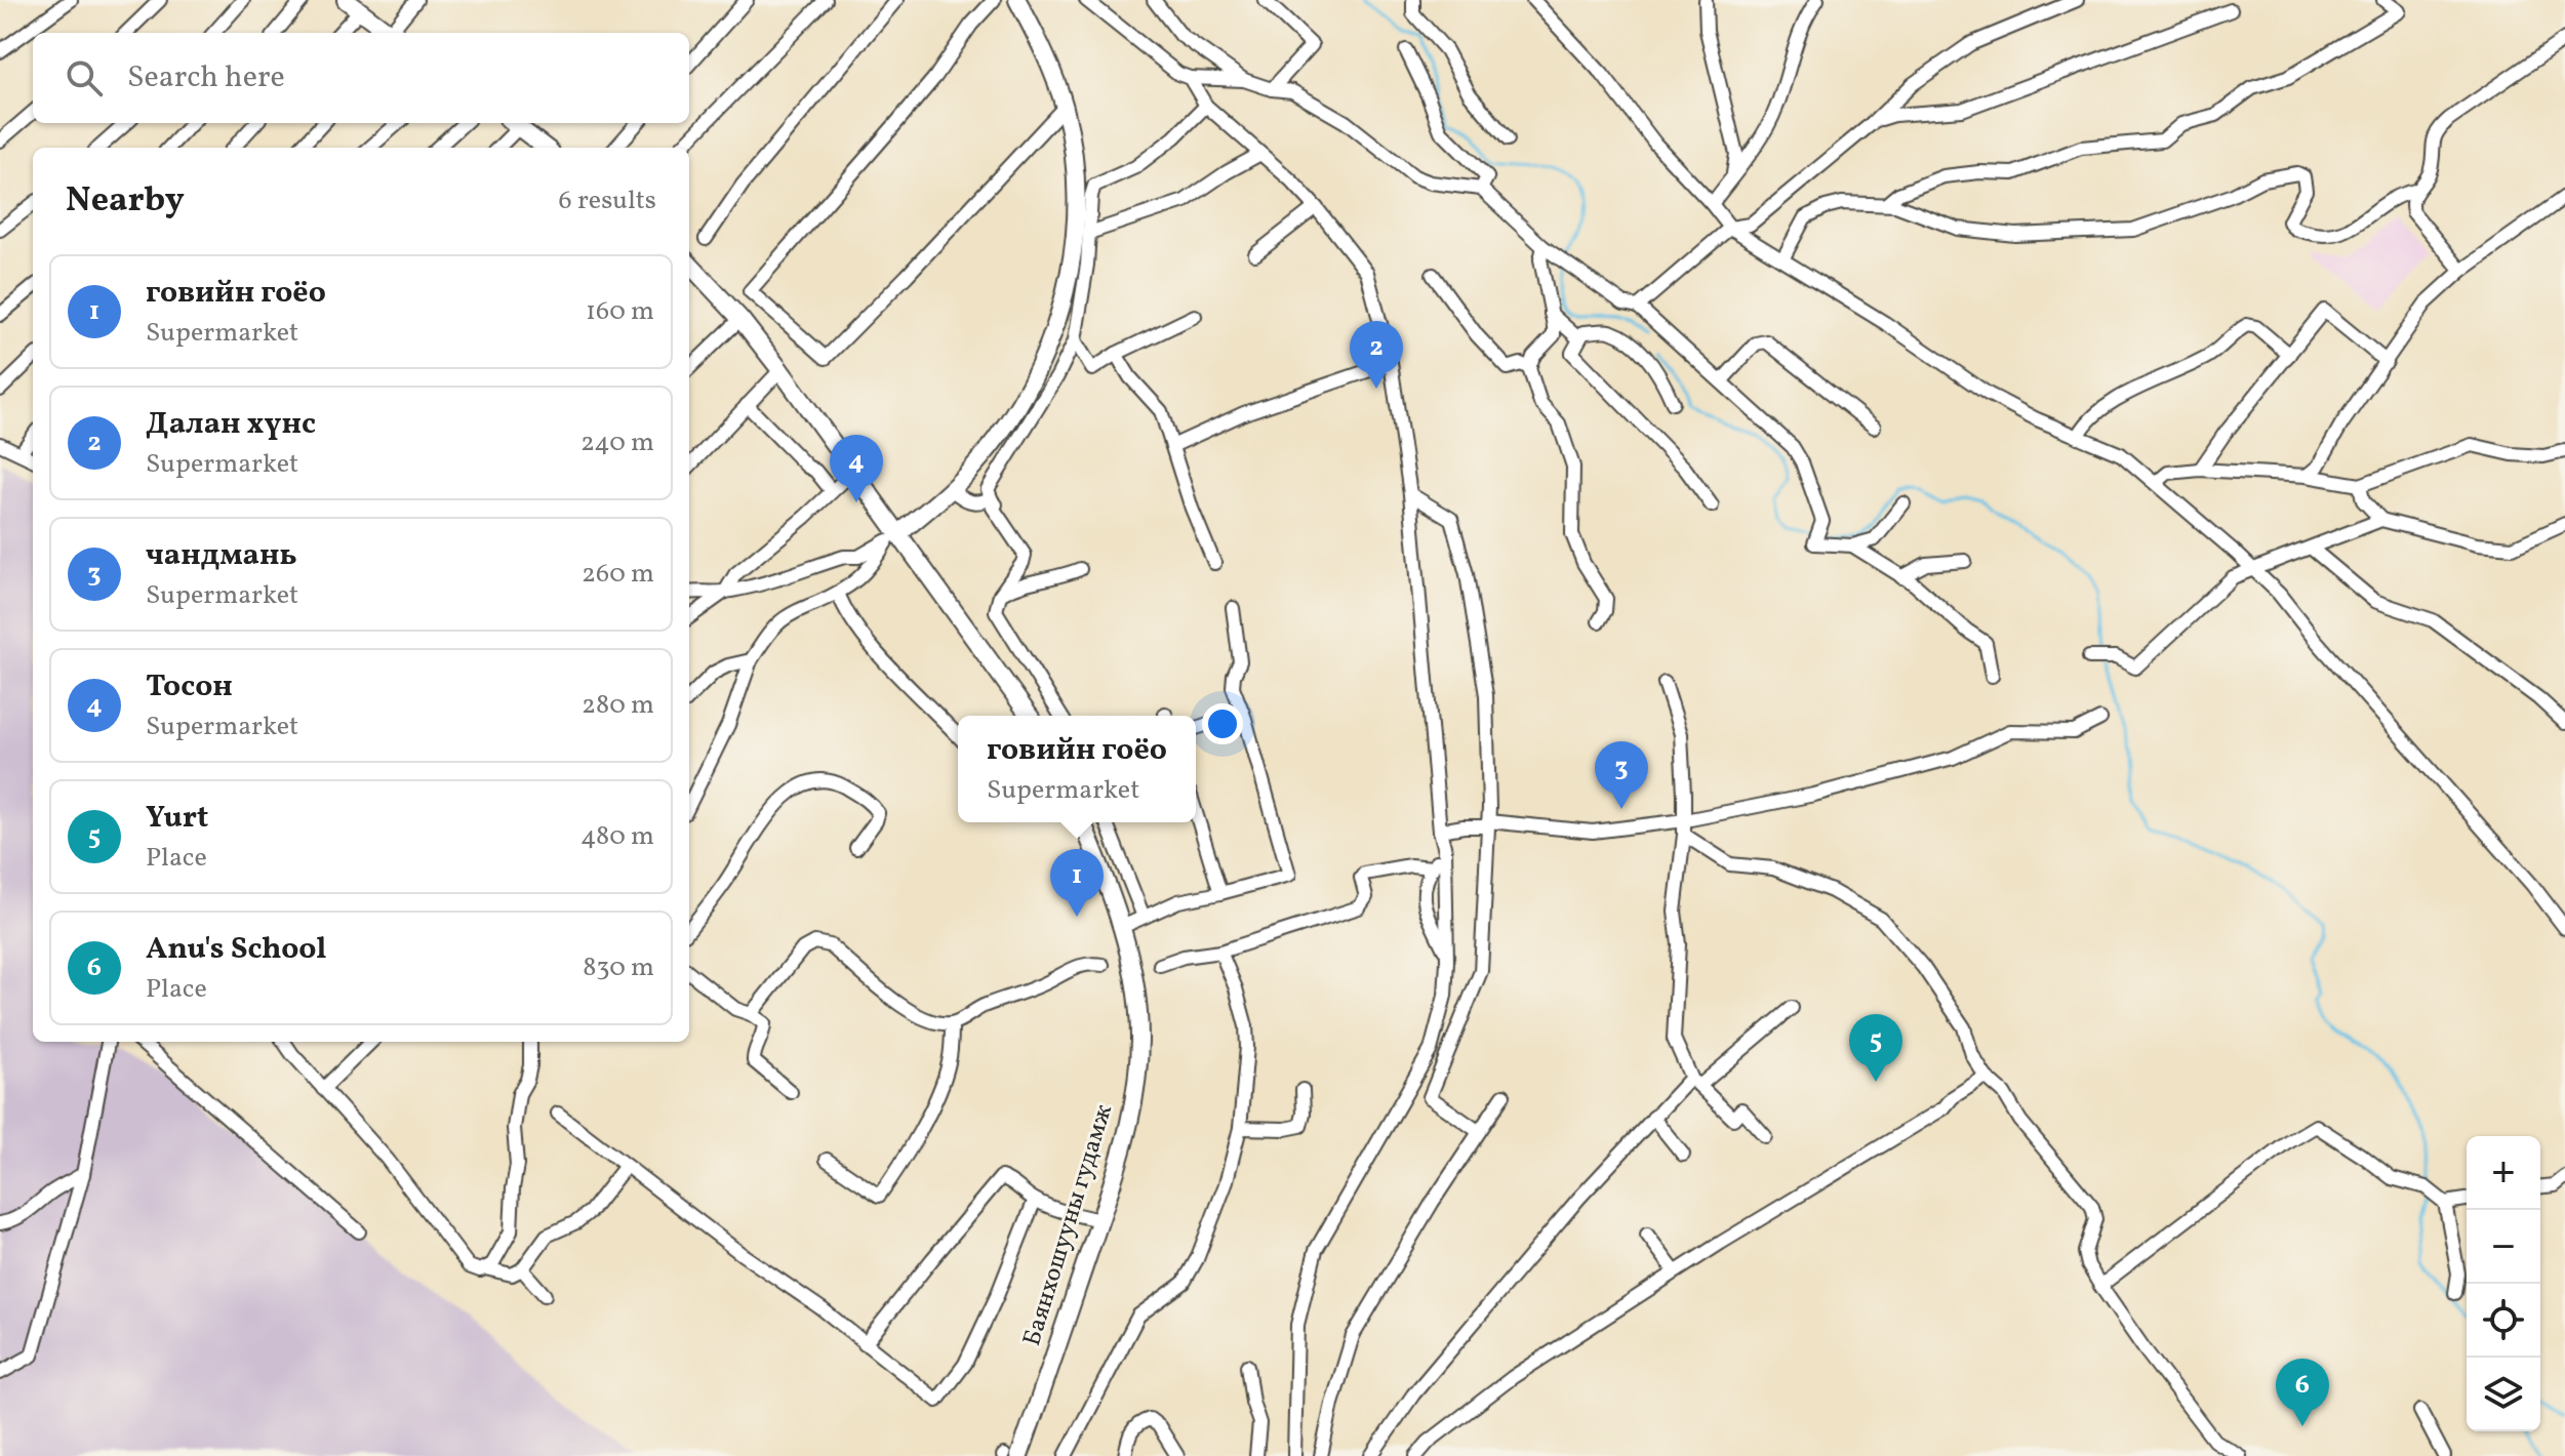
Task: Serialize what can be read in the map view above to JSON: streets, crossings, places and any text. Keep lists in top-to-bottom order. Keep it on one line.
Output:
{"streets":{"main road":["Баянхошууны гудамж"]},"page":{"search":"Search here","heading":["Nearby","6 results"],"list":[{"mark":"1","name":"говийн гоёо","note":"Supermarket","value":"160 m"},{"mark":"2","name":"Далан хүнс","note":"Supermarket","value":"240 m"},{"mark":"3","name":"чандмань","note":"Supermarket","value":"260 m"},{"mark":"4","name":"Тосон","note":"Supermarket","value":"280 m"},{"mark":"5","name":"Yurt","note":"Place","value":"480 m"},{"mark":"6","name":"Anu's School","note":"Place","value":"830 m"}],"pins":["2","4","3","1","5","6"],"popup":["говийн гоёо","Supermarket"],"map_buttons":["+","−"]}}
